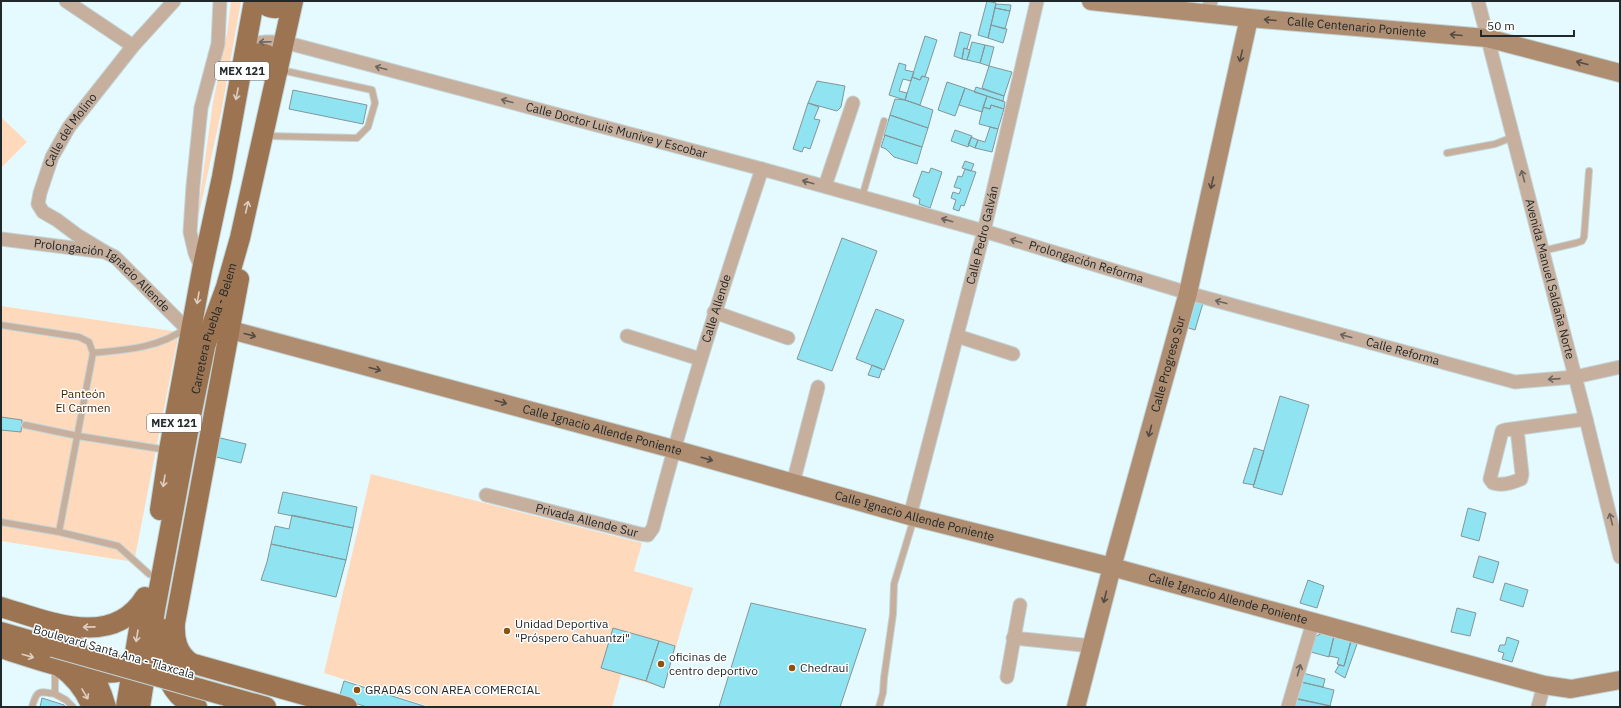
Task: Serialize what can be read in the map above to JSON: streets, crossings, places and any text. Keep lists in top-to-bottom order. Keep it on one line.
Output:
{"streets":{"main road":["MEX 121","Carretera Puebla - Belem","Boulevard Santa Ana - Tlaxcala"],"street":["Calle Centenario Poniente","Calle Doctor Luis Munive y Escobar","Calle del Molino","Calle Pedro Galván","Prolongación Reforma","Prolongación Ignacio Allende","Avenida Manuel Saldaña Norte","Calle Allende","Calle Reforma","Calle Progreso Sur","Calle Ignacio Allende Poniente","Privada Allende Sur"]},"crossings":[["Calle Centenario Poniente","Avenida Manuel Saldaña Norte"],["Calle Centenario Poniente","Calle Progreso Sur"],["Calle Doctor Luis Munive y Escobar","Calle Pedro Galván"],["Calle Doctor Luis Munive y Escobar","Prolongación Reforma"],["Calle Doctor Luis Munive y Escobar","Calle Allende"],["Calle Doctor Luis Munive y Escobar","Carretera Puebla - Belem"],["Calle del Molino","Prolongación Ignacio Allende"],["Calle Pedro Galván","Prolongación Reforma"],["Calle Pedro Galván","Calle Ignacio Allende Poniente"],["Prolongación Reforma","Calle Reforma"],["Prolongación Reforma","Calle Progreso Sur"],["Prolongación Ignacio Allende","Carretera Puebla - Belem"],["Avenida Manuel Saldaña Norte","Calle Reforma"],["Calle Allende","Calle Ignacio Allende Poniente"],["Calle Allende","Privada Allende Sur"],["Carretera Puebla - Belem","Calle Ignacio Allende Poniente"],["Calle Reforma","Calle Progreso Sur"],["Calle Progreso Sur","Calle Ignacio Allende Poniente"],["Calle Ignacio Allende Poniente","Privada Allende Sur"]],"one_way":["Calle Centenario Poniente","Calle Doctor Luis Munive y Escobar","Prolongación Reforma","Avenida Manuel Saldaña Norte","Calle Reforma","Calle Progreso Sur","Calle Ignacio Allende Poniente"],"parks":["Panteón El Carmen"],"places":["Unidad Deportiva \"Próspero Cahuantzi\"","oficinas de centro deportivo","Chedraui","GRADAS CON AREA COMERCIAL"],"scale_bar":"50 m"}
